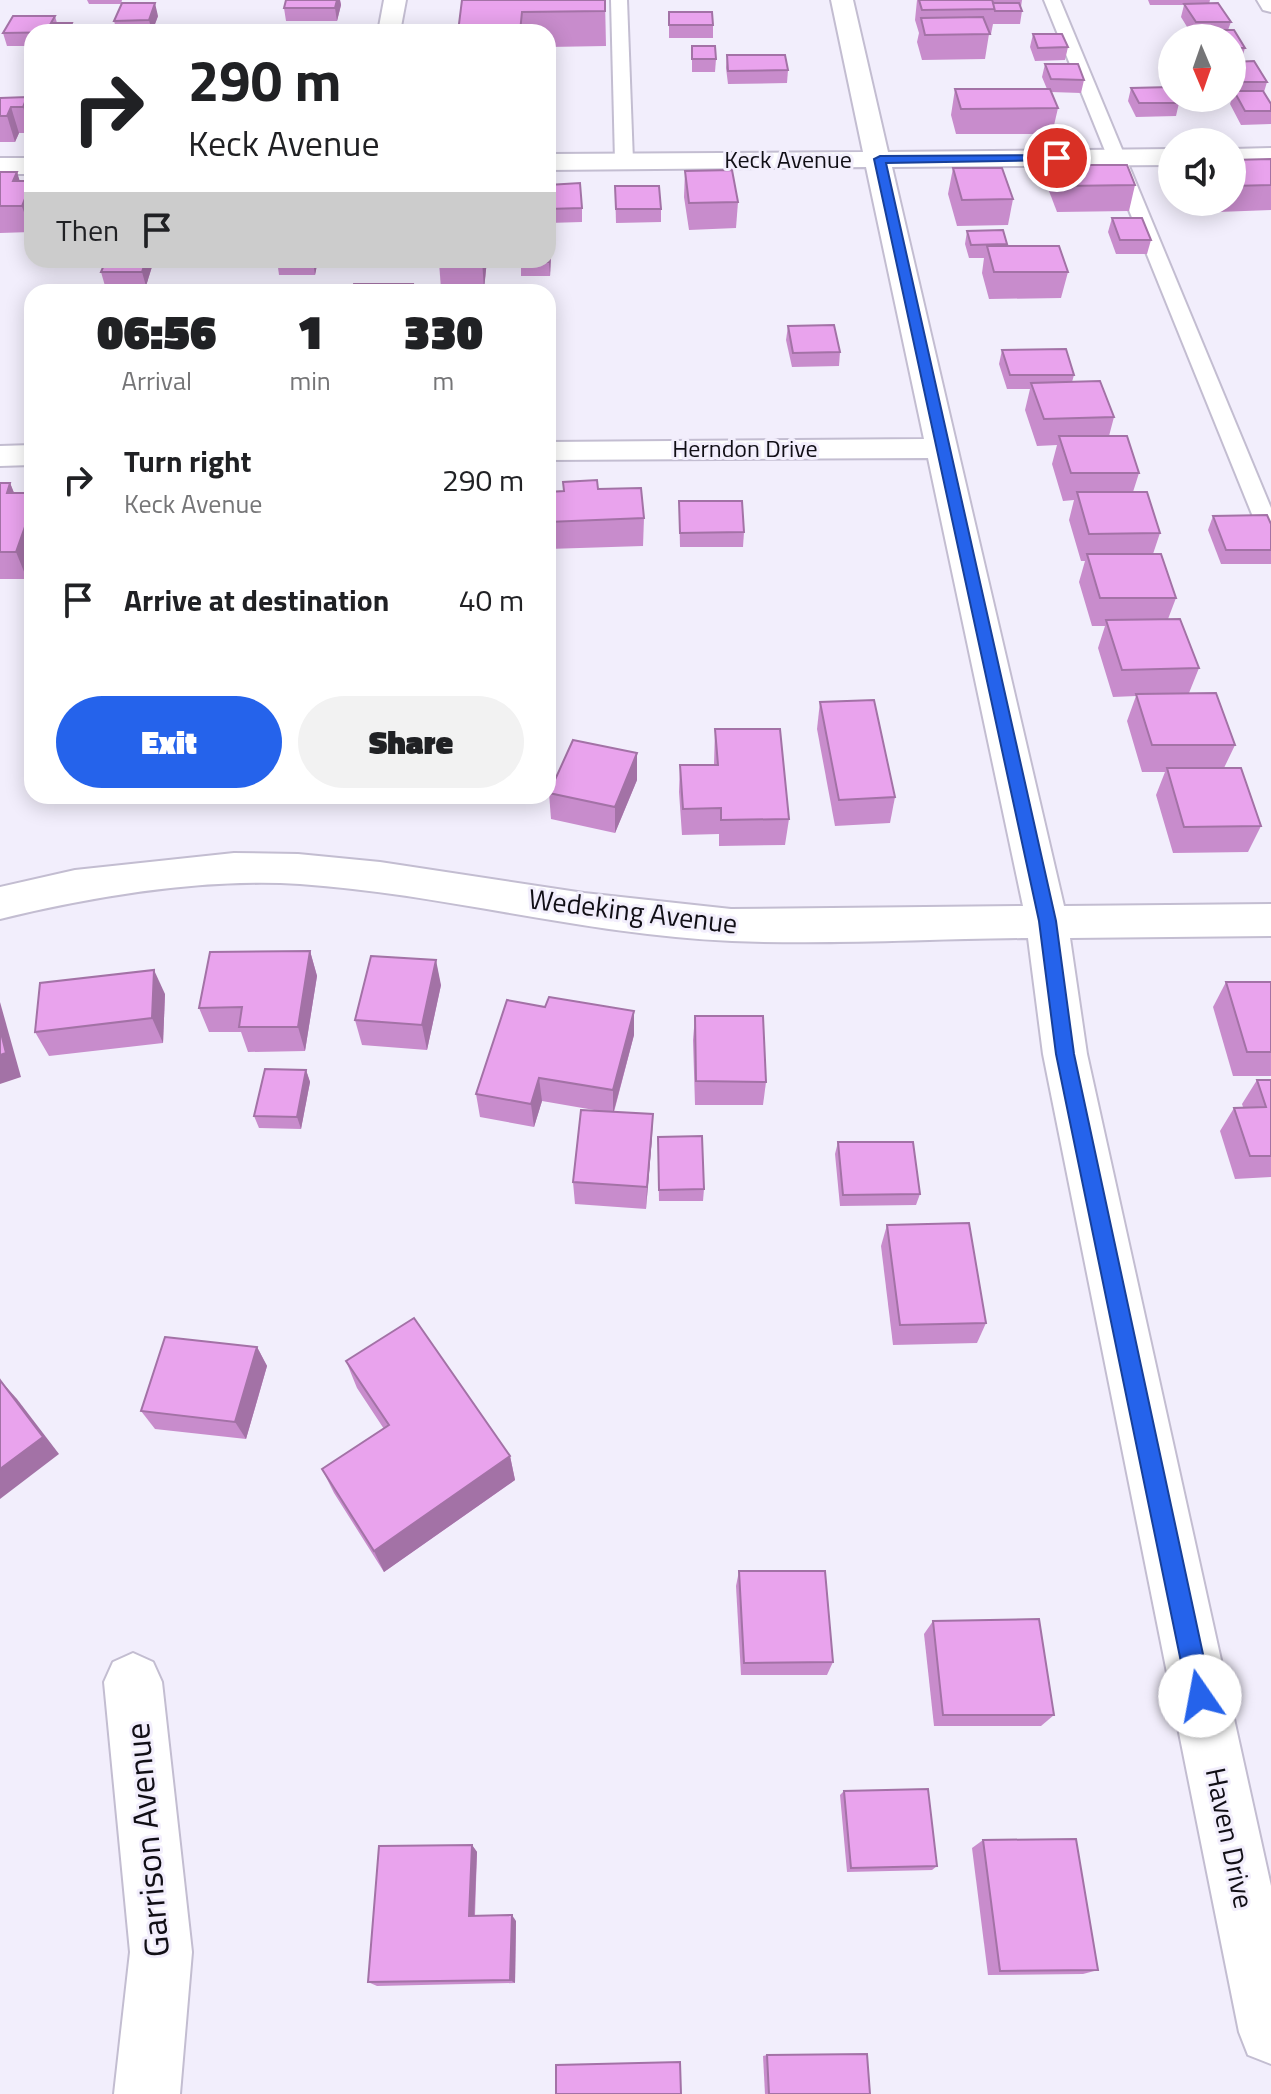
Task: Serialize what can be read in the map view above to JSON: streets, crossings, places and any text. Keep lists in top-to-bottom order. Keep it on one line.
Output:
{"streets":{"street":["Keck Avenue","Herndon Drive","Wedeking Avenue","Haven Drive","Garrison Avenue"]},"crossings":[["Keck Avenue","Haven Drive"],["Herndon Drive","Haven Drive"],["Wedeking Avenue","Haven Drive"]],"north":"bottom","page":{"turn":["290 m","Keck Avenue"],"then":"Then","eta":["06:56","Arrival","1","min","330","m"],"list":[{"name":"Turn right","note":"Keck Avenue","value":"290 m"},{"name":"Arrive at destination","value":"40 m"}],"buttons":["Exit","Share"]}}
